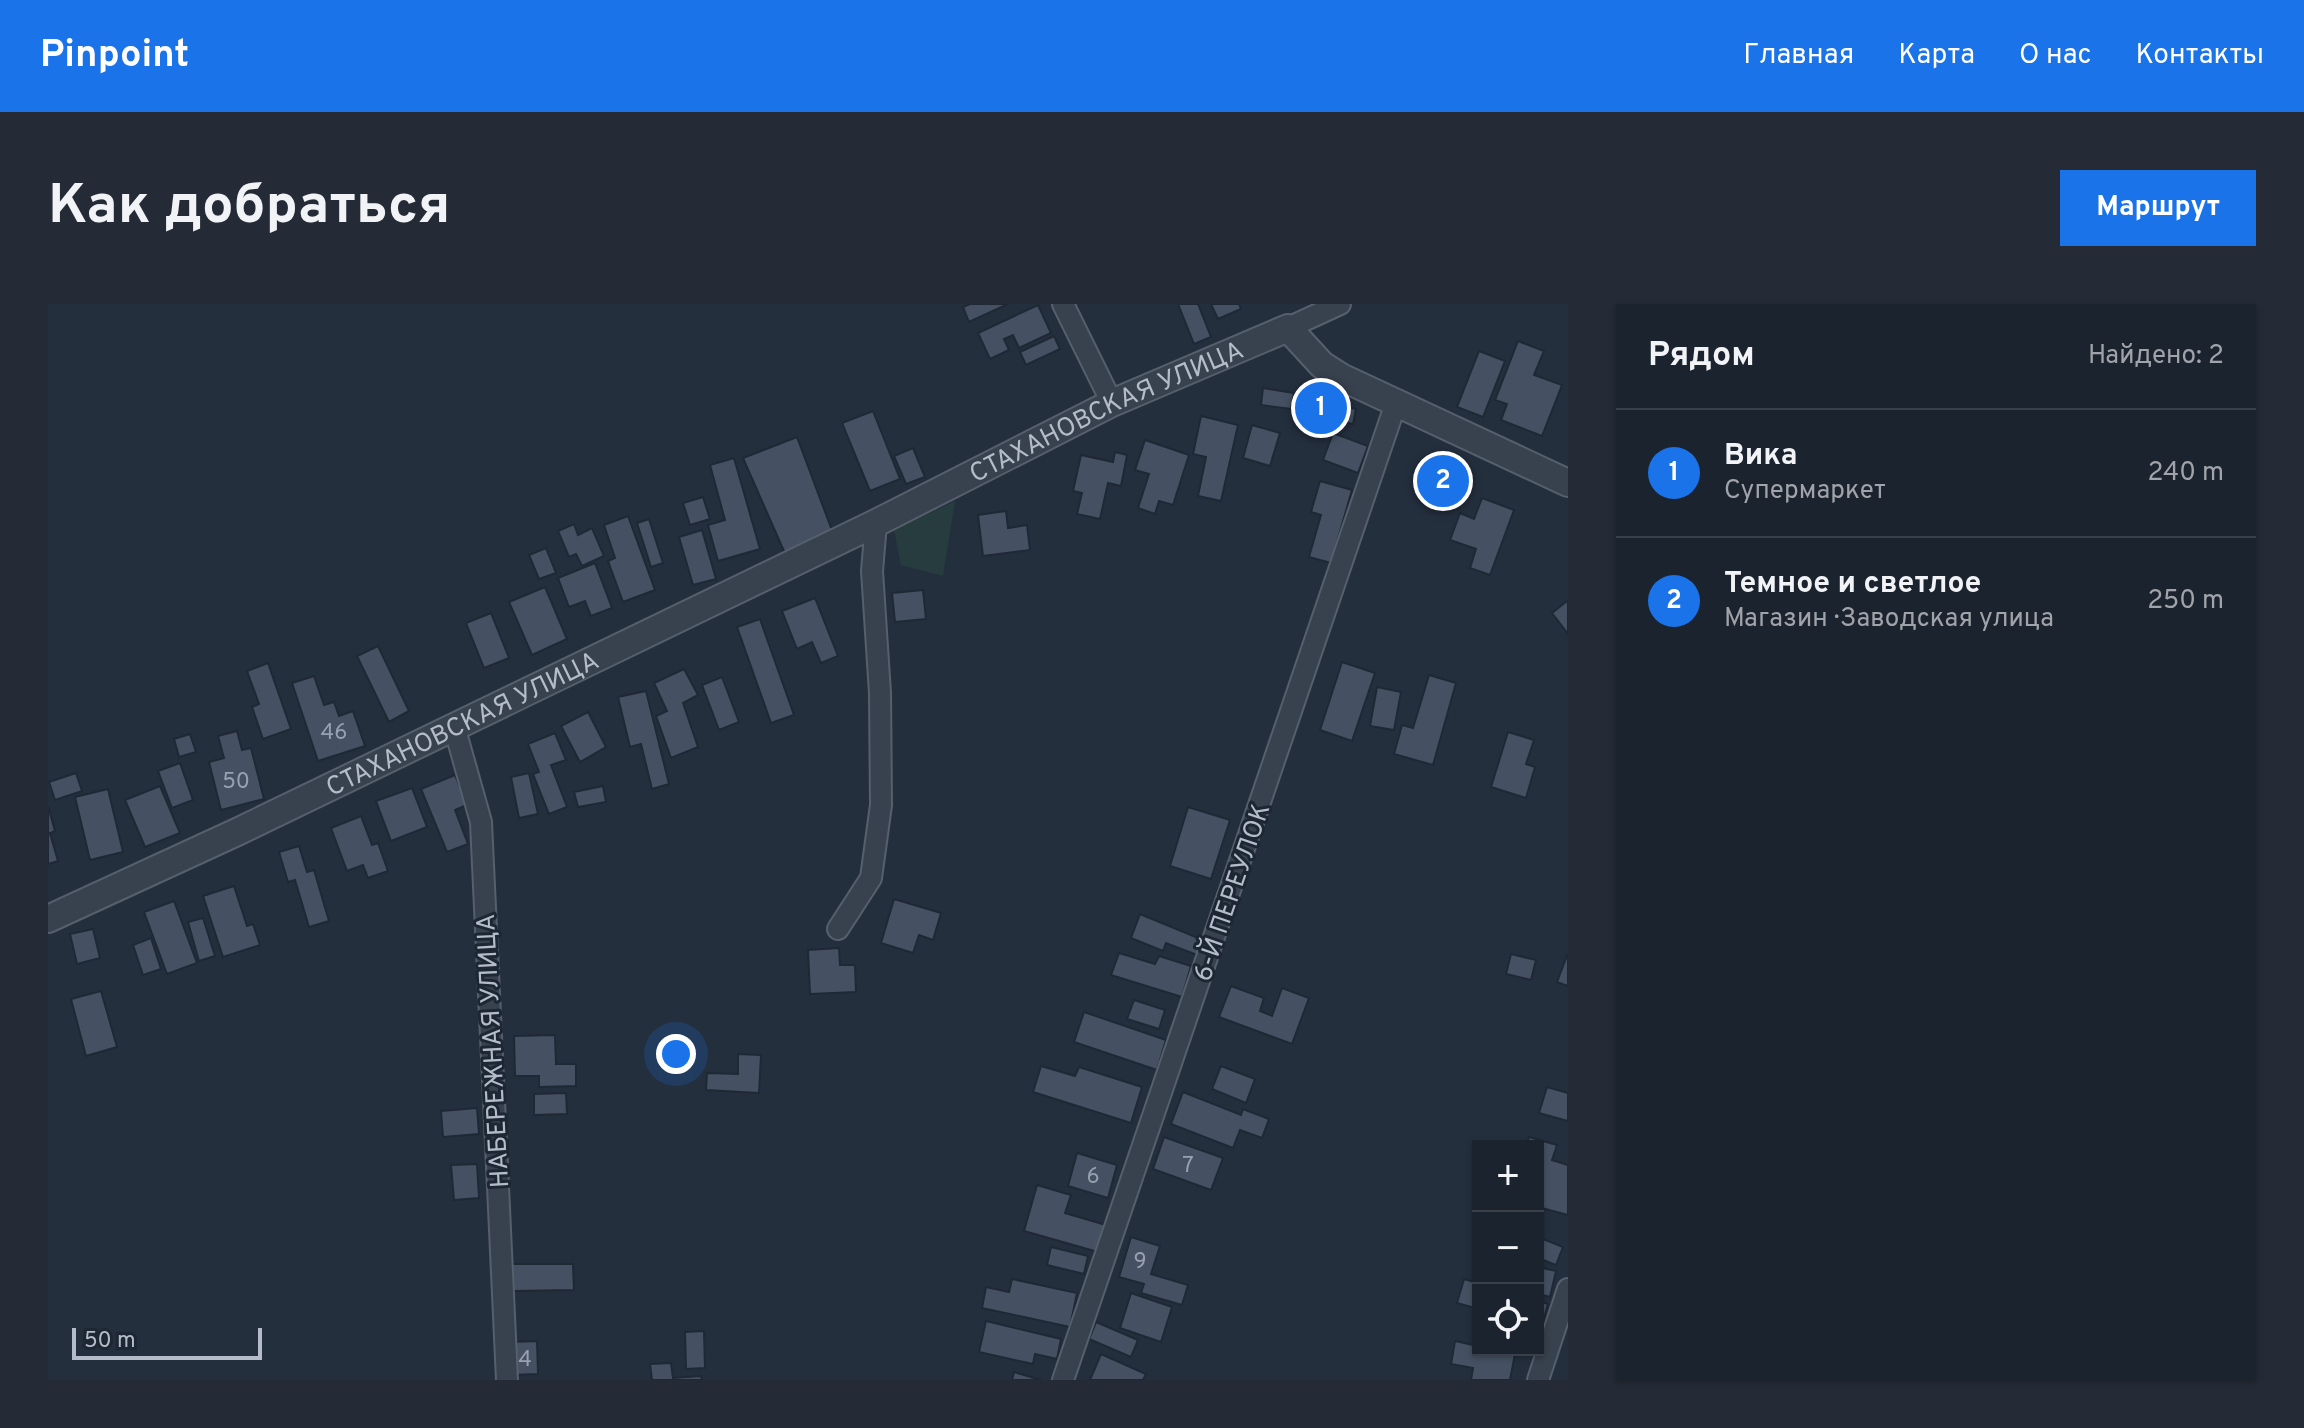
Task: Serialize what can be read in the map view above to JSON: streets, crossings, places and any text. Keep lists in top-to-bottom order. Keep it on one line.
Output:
{"streets":{"street":["СТАХАНОВСКАЯ УЛИЦА","6-Й ПЕРЕУЛОК","НАБЕРЕЖНАЯ УЛИЦА"]},"crossings":[["СТАХАНОВСКАЯ УЛИЦА","НАБЕРЕЖНАЯ УЛИЦА"]],"house_numbers":["46","50","7","6","9","4"],"scale_bar":"50 m","page":{"header":"Pinpoint","nav":["Главная","Карта","О нас","Контакты"],"buttons":"Маршрут","title":"Как добраться","heading":["Рядом","Найдено: 2"],"pins":["1","2"],"list":[{"mark":"1","name":"Вика","note":"Супермаркет","value":"240 m"},{"mark":"2","name":"Темное и светлое","note":"Магазин · Заводская улица","value":"250 m"}],"map_buttons":["+","−"],"scale":"50 m"}}
